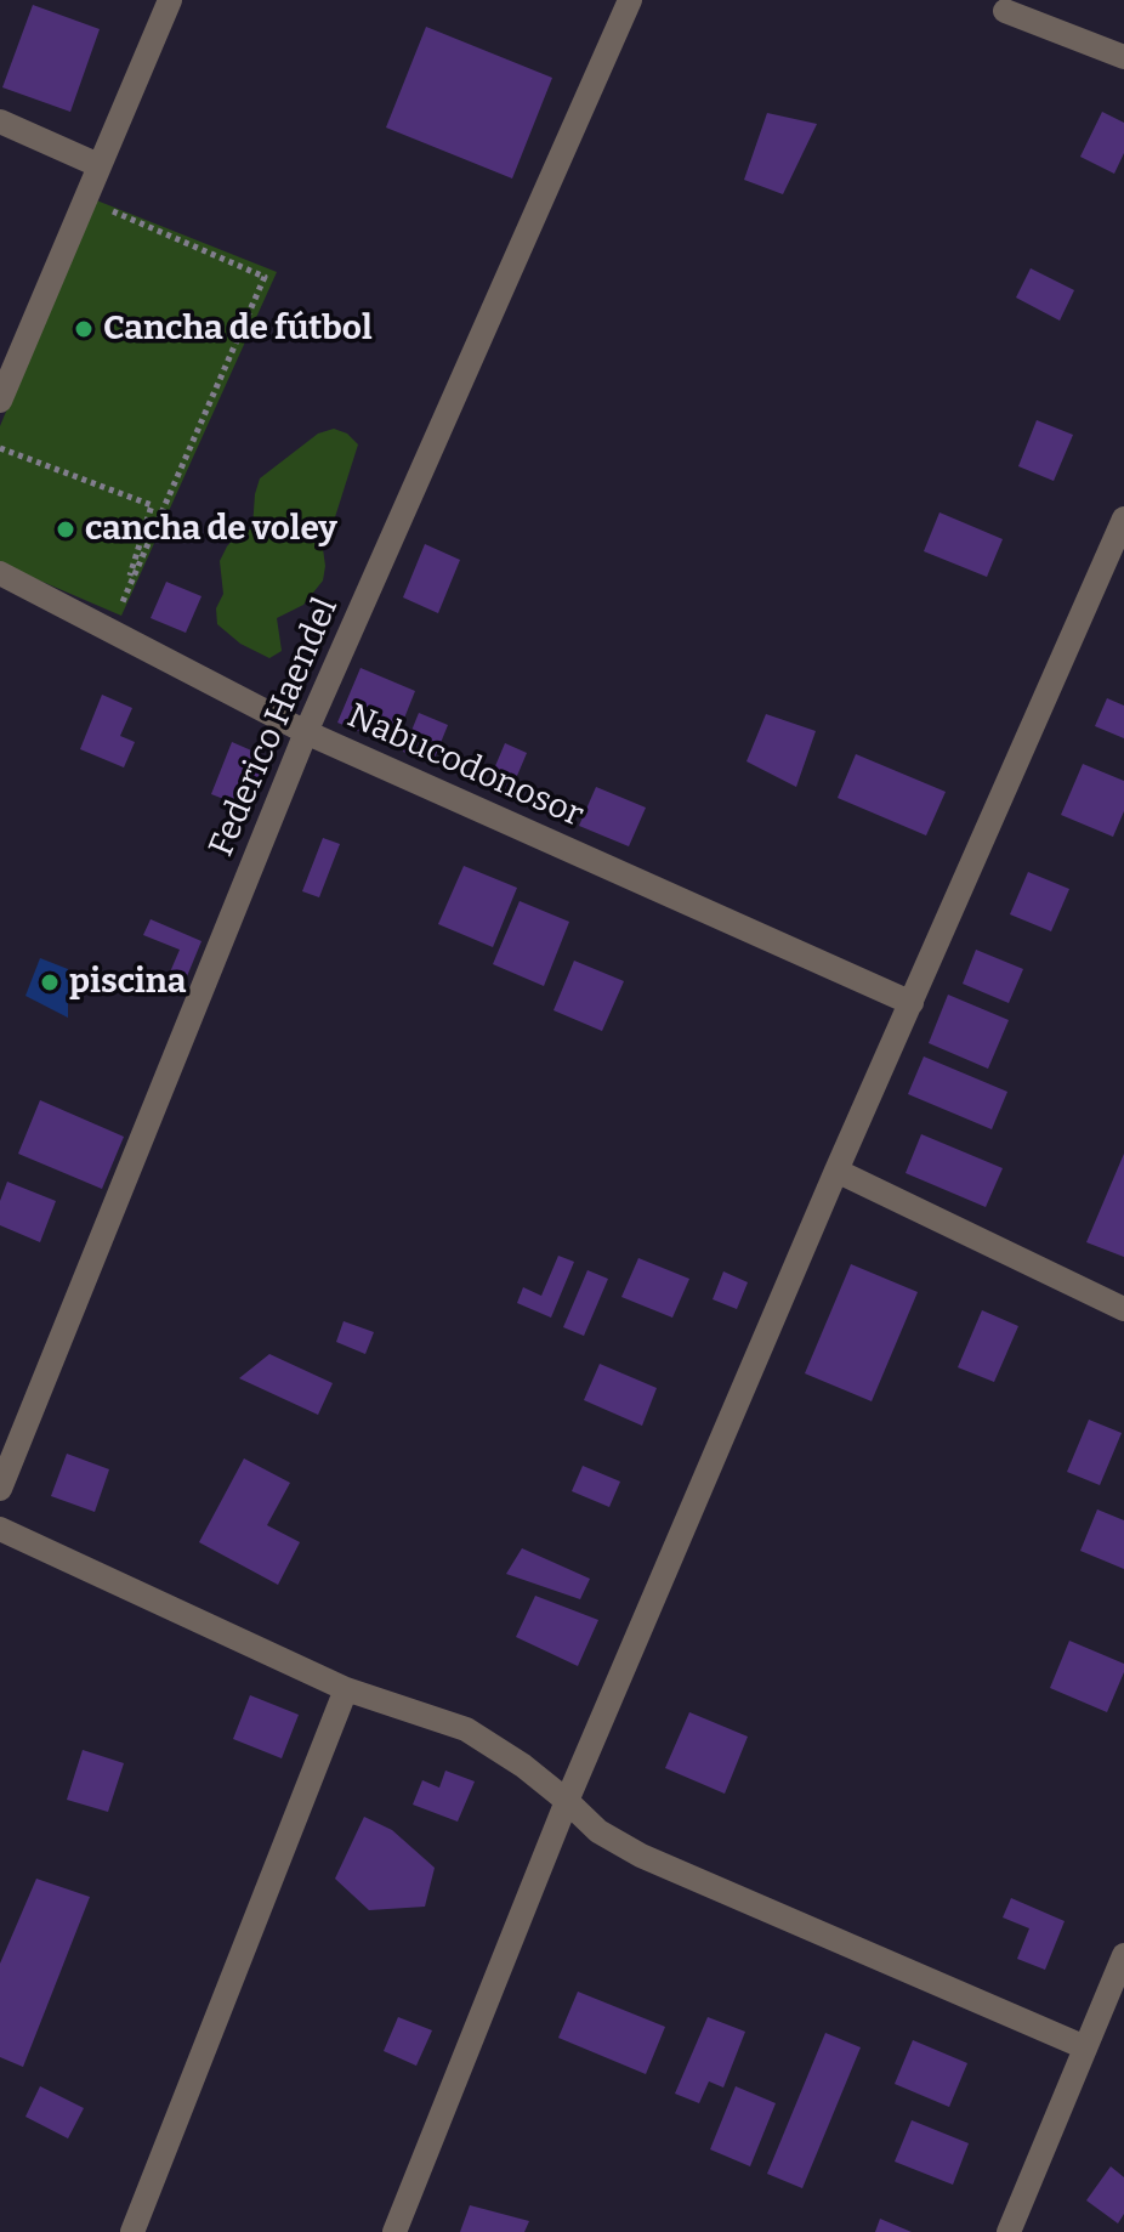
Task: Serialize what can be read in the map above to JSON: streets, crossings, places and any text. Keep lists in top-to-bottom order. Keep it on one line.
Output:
{"streets":{"street":["Federico Haendel","Nabucodonosor"]},"crossings":[["Federico Haendel","Nabucodonosor"]],"places":["Cancha de fútbol","cancha de voley","piscina"]}
